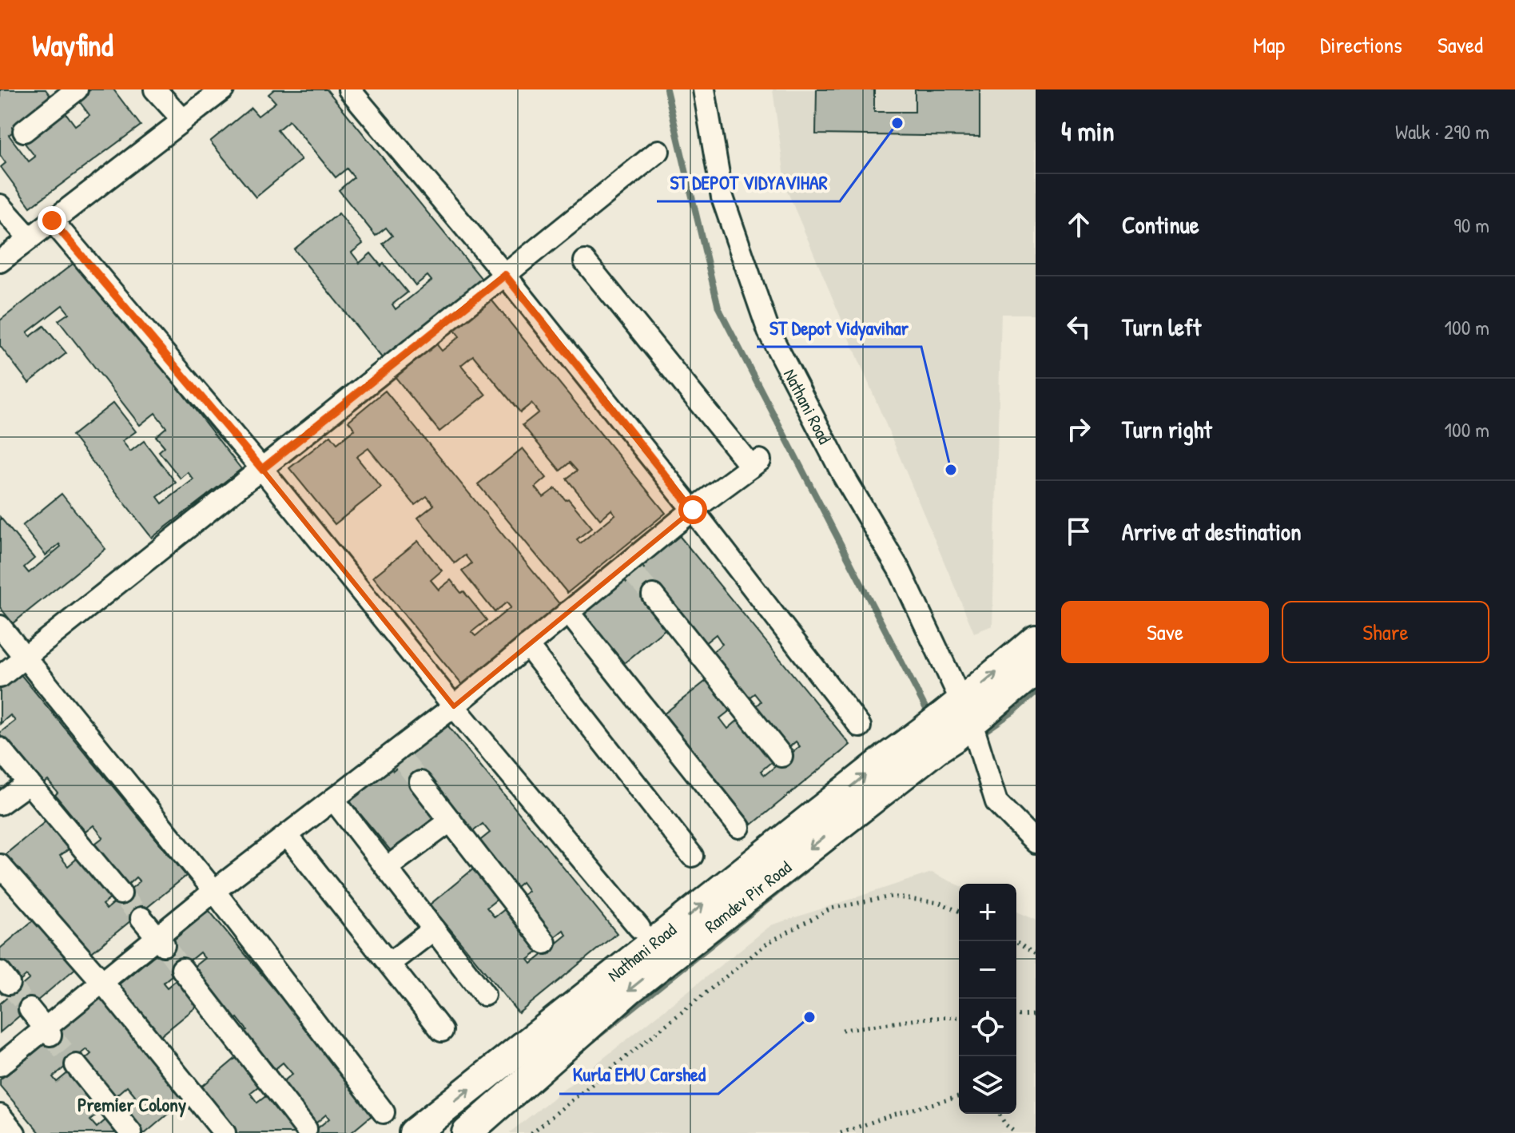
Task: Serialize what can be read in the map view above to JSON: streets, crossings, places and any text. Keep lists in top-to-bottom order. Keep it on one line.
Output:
{"streets":{"street":["Nathani Road"]},"districts":["Premier Colony"],"places":["ST DEPOT VIDYAVIHAR","ST Depot Vidyavihar","Kurla EMU Carshed"],"page":{"header":"Wayfind","nav":["Map","Directions","Saved"],"heading":["4 min","Walk · 290 m"],"list":[["Continue","90 m"],["Turn left","100 m"],["Turn right","100 m"],"Arrive at destination"],"buttons":["Save","Share"],"map_buttons":["+","−"]}}
